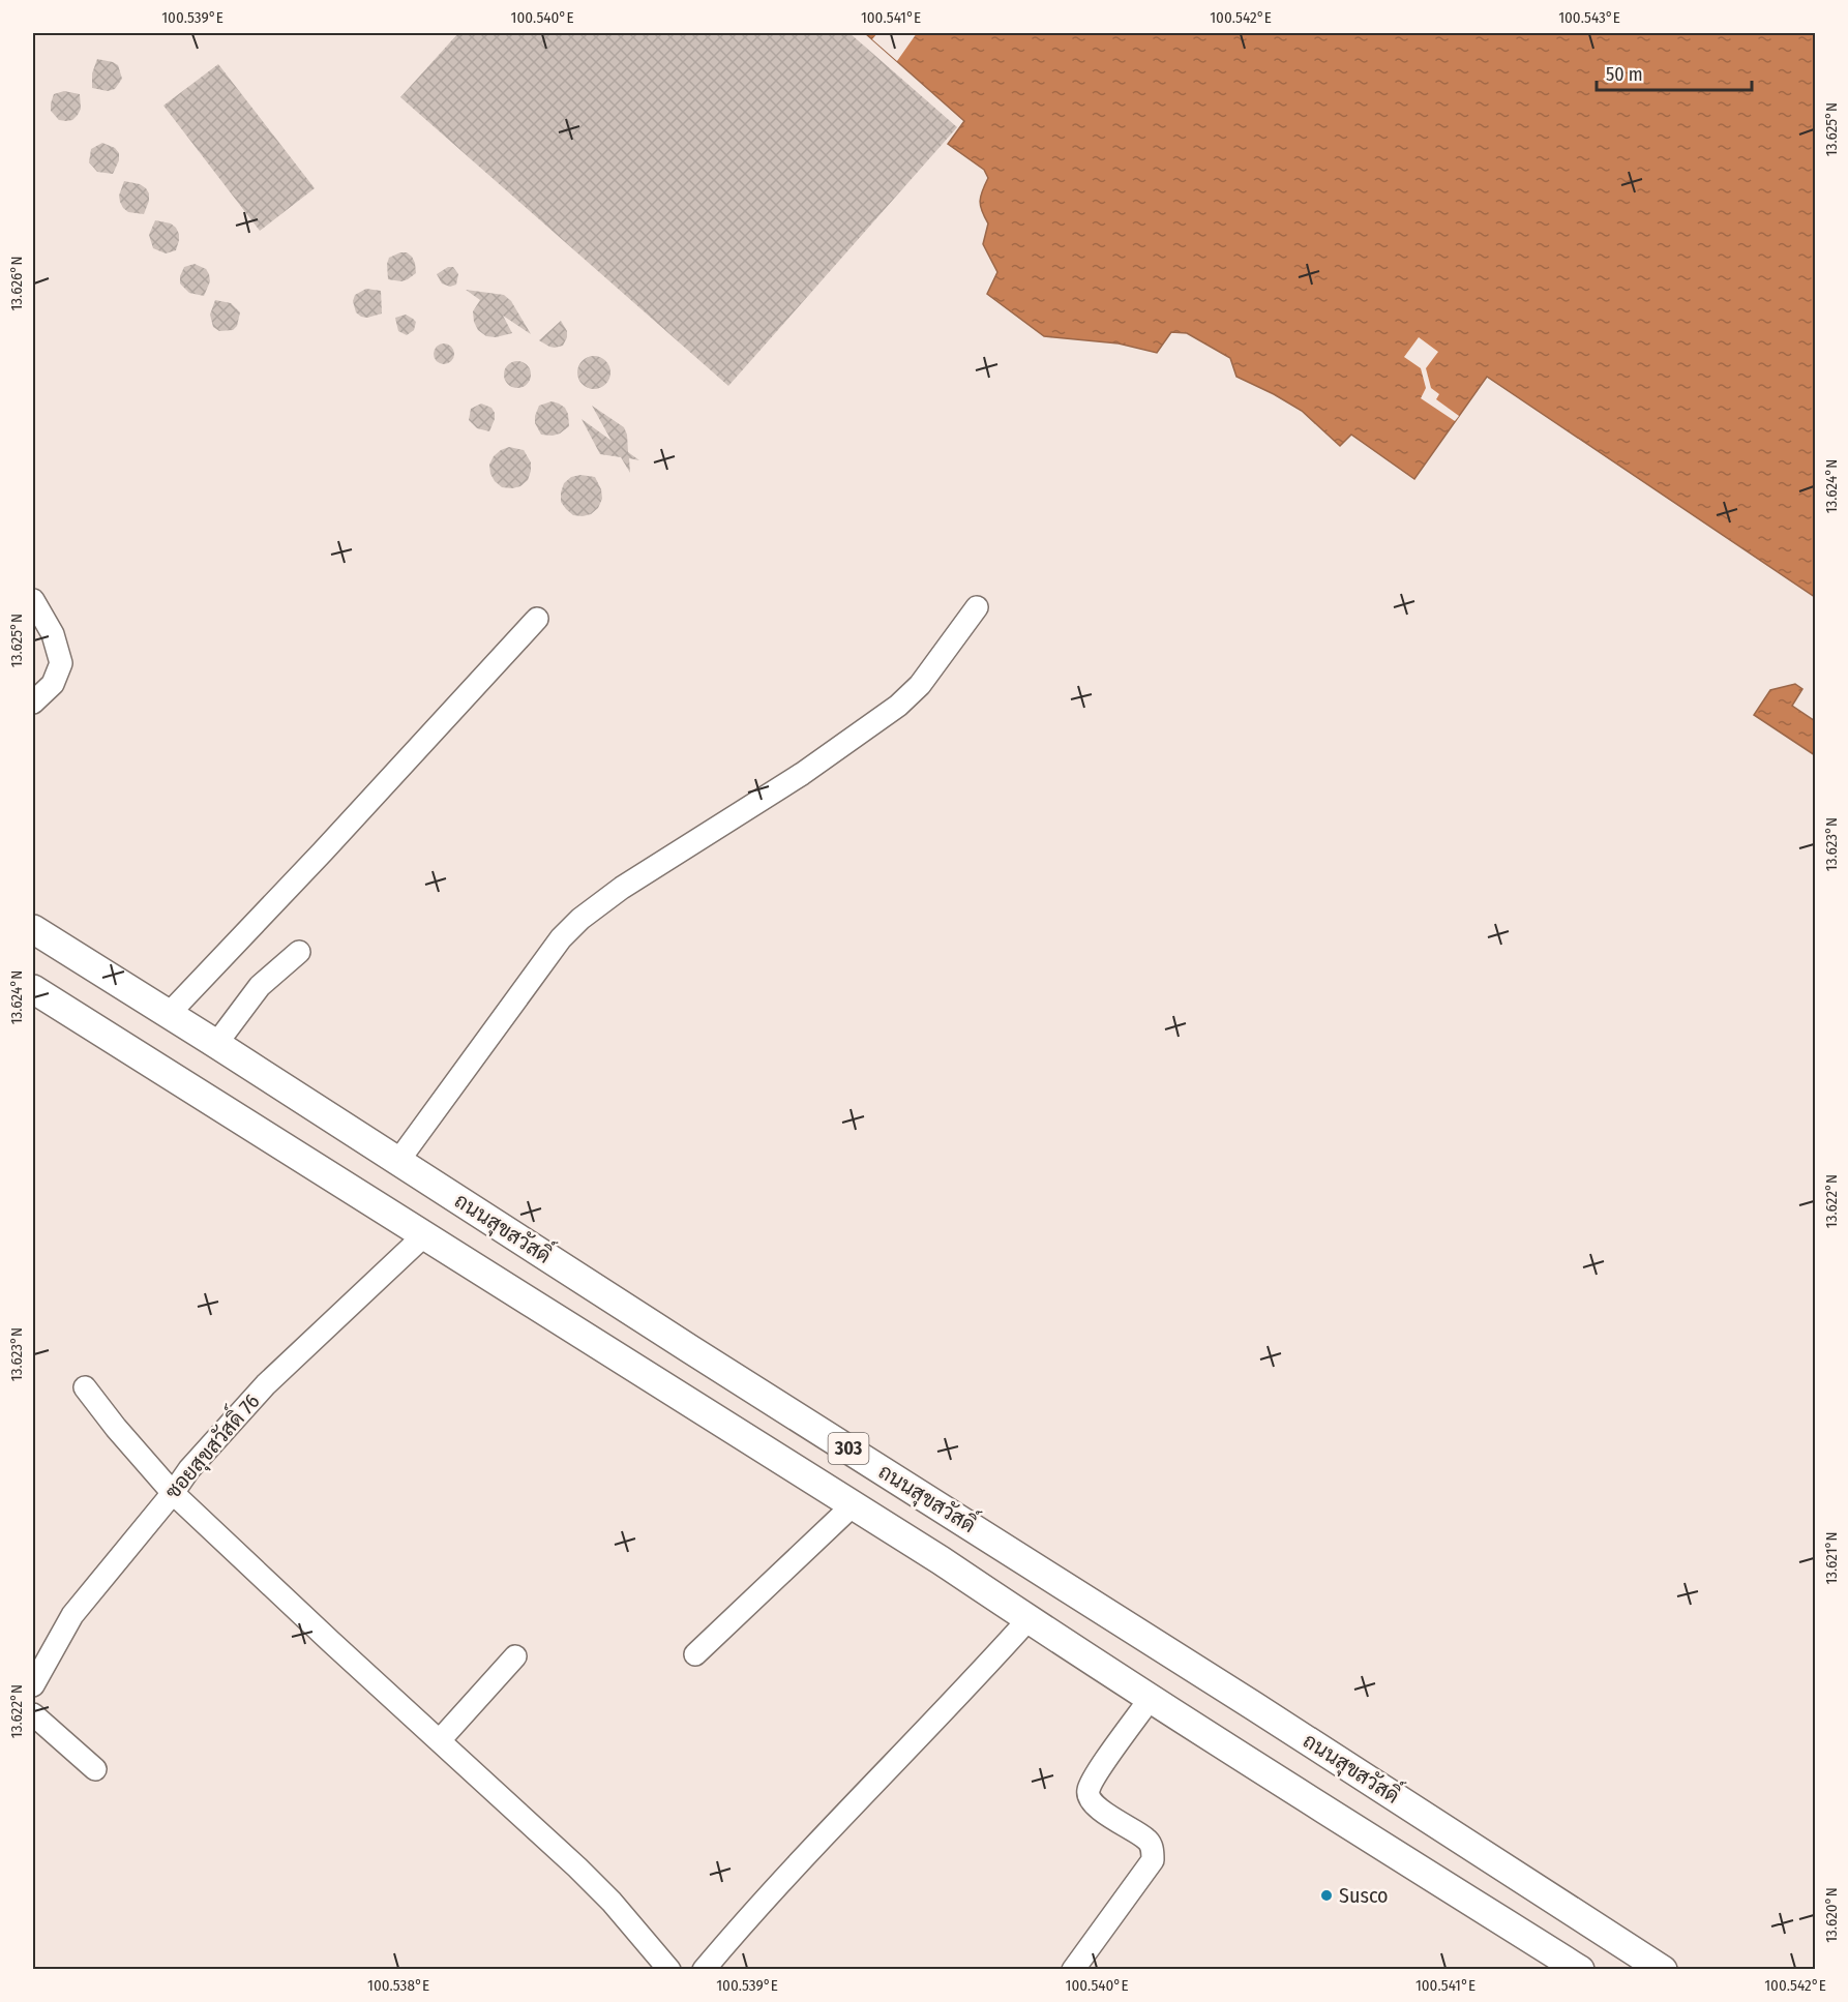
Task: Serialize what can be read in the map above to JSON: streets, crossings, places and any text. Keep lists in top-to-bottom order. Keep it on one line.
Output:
{"streets":{"main road":["ถนนสุขสวัสดิ์","303"],"street":["ซอยสุขสวัสดิ์ 76"]},"crossings":[["ซอยสุขสวัสดิ์ 76","303"]],"places":["Susco"],"scale_bar":"50 m","coordinates":["100.539°E","100.540°E","100.541°E","100.542°E","100.543°E","13.625°N","13.626°N","13.624°N","13.623°N","13.622°N","13.621°N","13.620°N","100.538°E"]}
